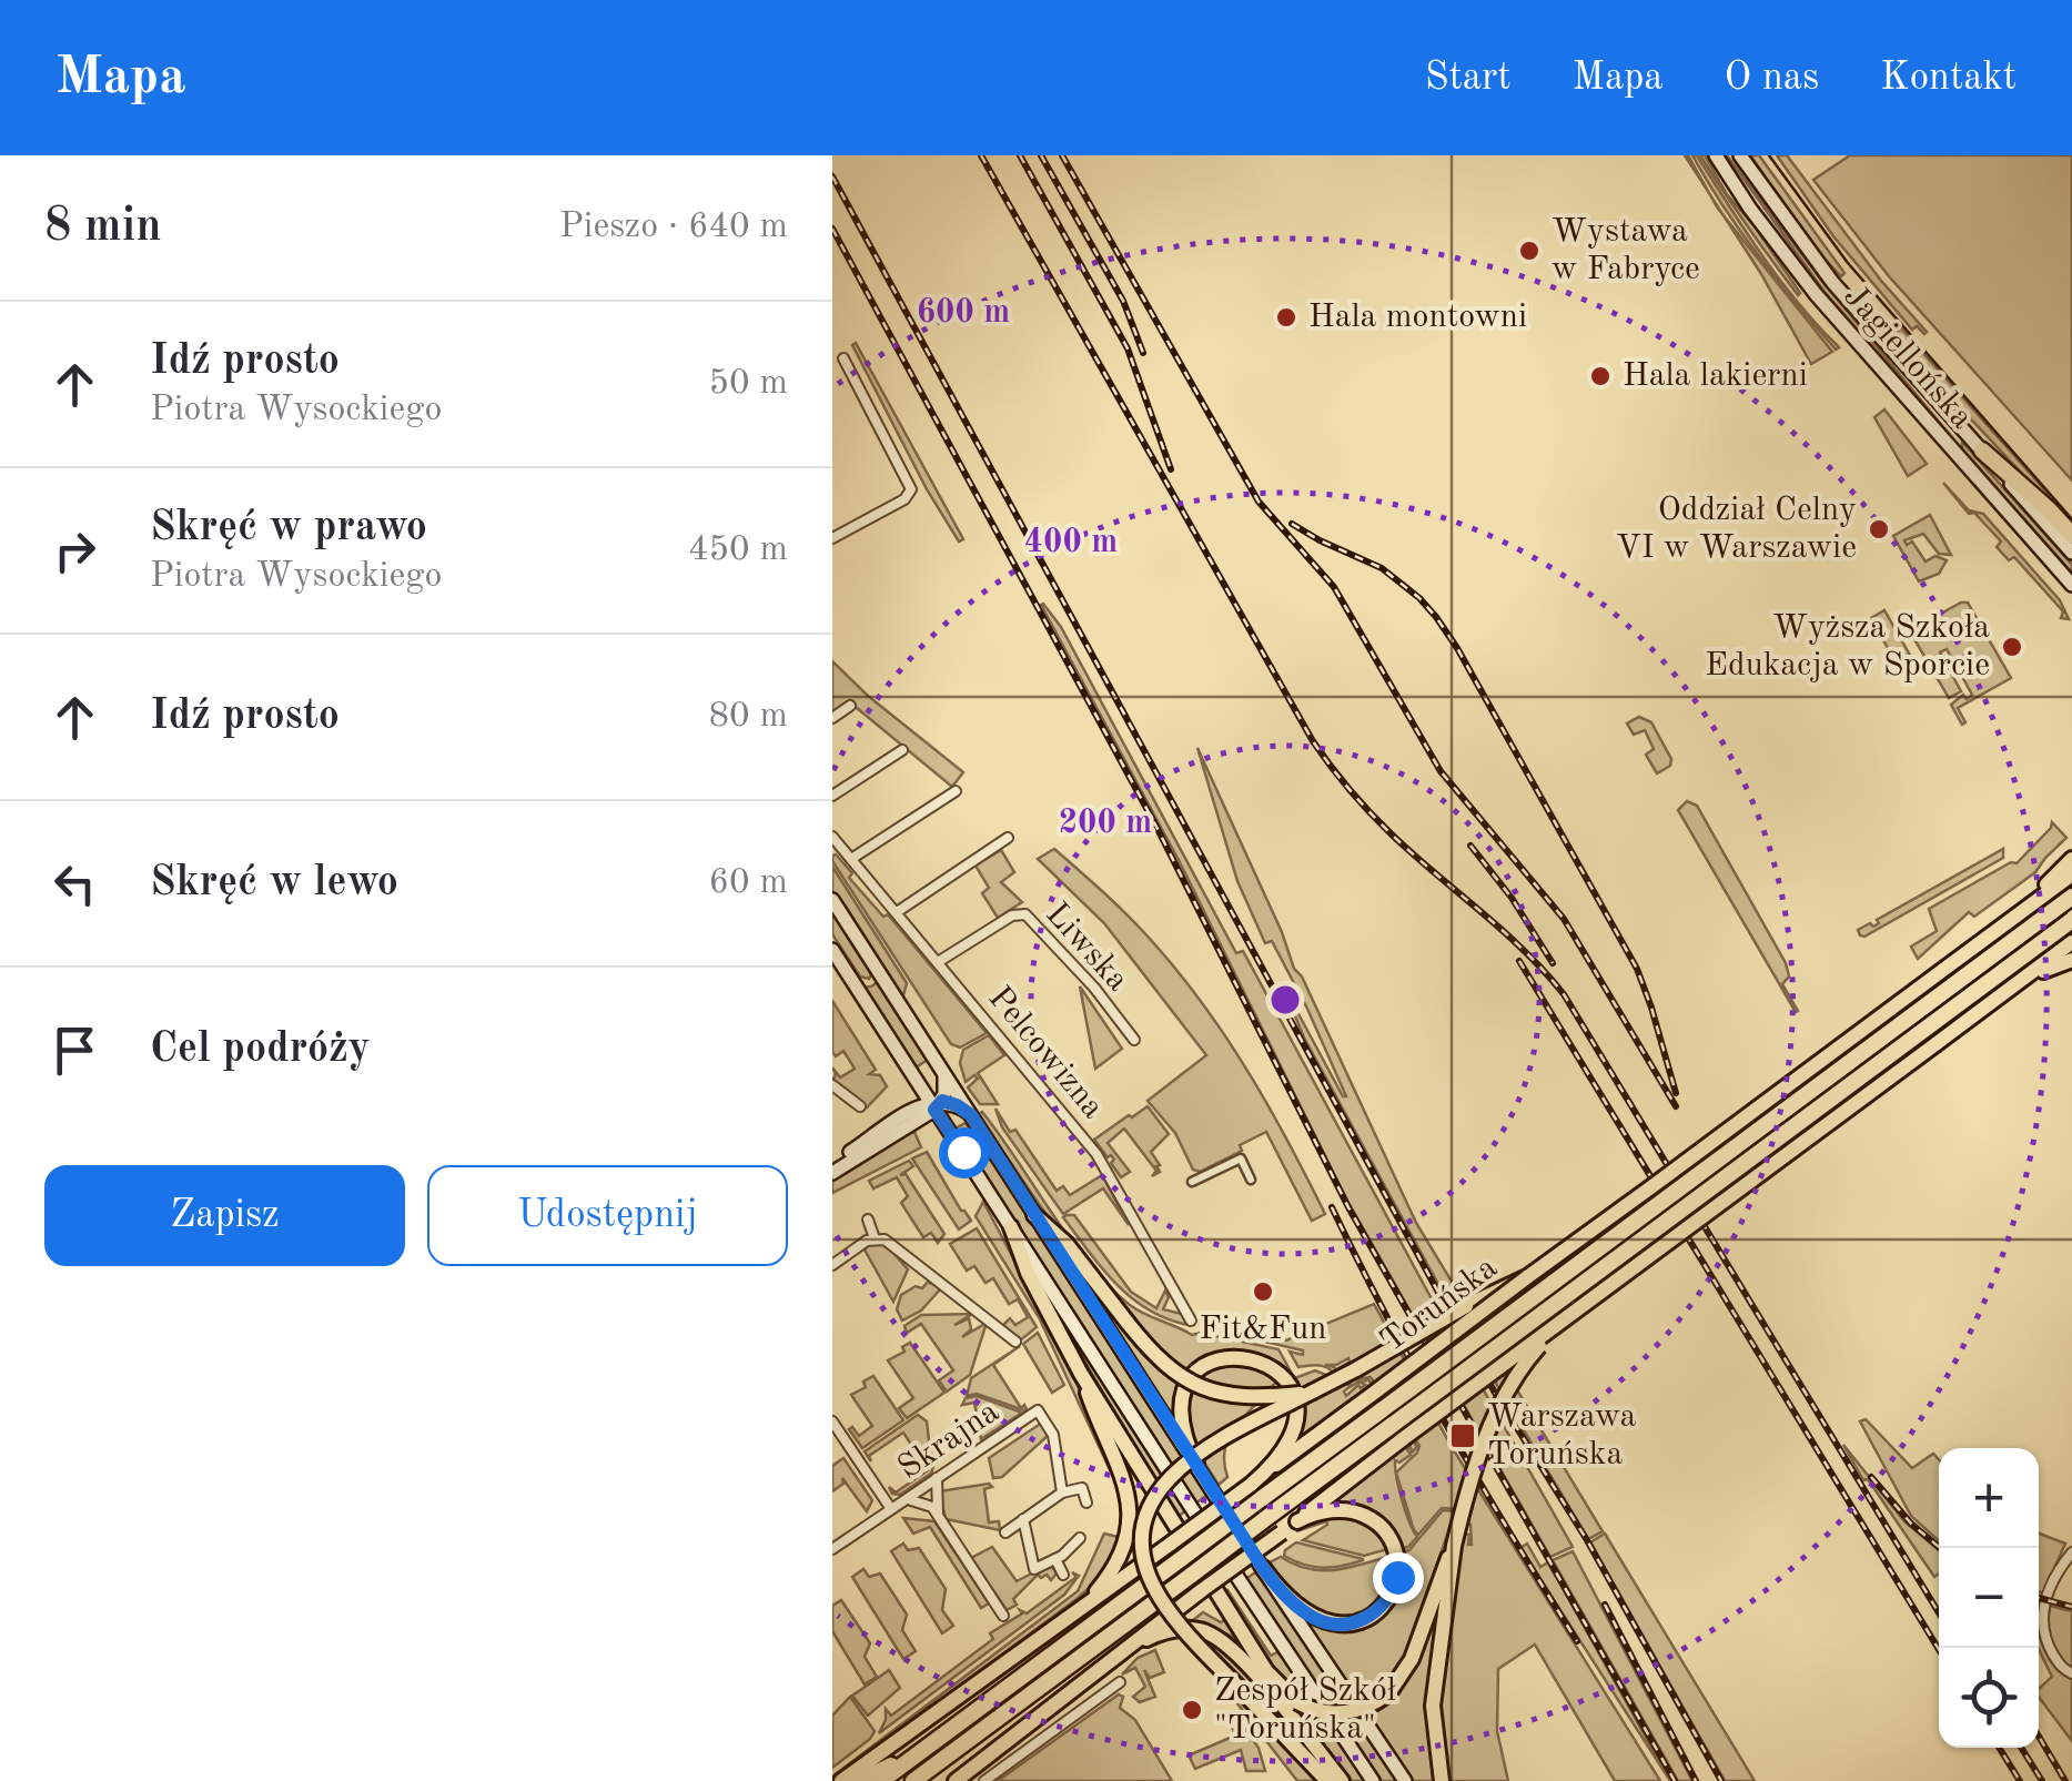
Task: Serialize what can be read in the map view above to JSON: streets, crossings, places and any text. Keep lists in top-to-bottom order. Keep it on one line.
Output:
{"streets":{"highway":["Toruńska"],"main road":["Jagiellońska"],"street":["Liwska","Pelcowizna","Skrajna"]},"crossings":[["Liwska","Pelcowizna"]],"places":{"other":["Wystawa w Fabryce","Hala montowni","Hala lakierni","Oddział Celny VI w Warszawie","Wyższa Szkoła Edukacja w Sporcie","Fit&Fun","Zespół Szkół \"Toruńska\""],"transit":["Warszawa Toruńska"]},"page":{"header":"Mapa","nav":["Start","Mapa","O nas","Kontakt"],"heading":["8 min","Pieszo · 640 m"],"list":[["Idź prosto","Piotra Wysockiego","50 m"],["Skręć w prawo","Piotra Wysockiego","450 m"],["Idź prosto","80 m"],["Skręć w lewo","60 m"],"Cel podróży"],"buttons":["Zapisz","Udostępnij"],"map_buttons":["+","−"]},"rings":["600 m","400 m","200 m"]}
